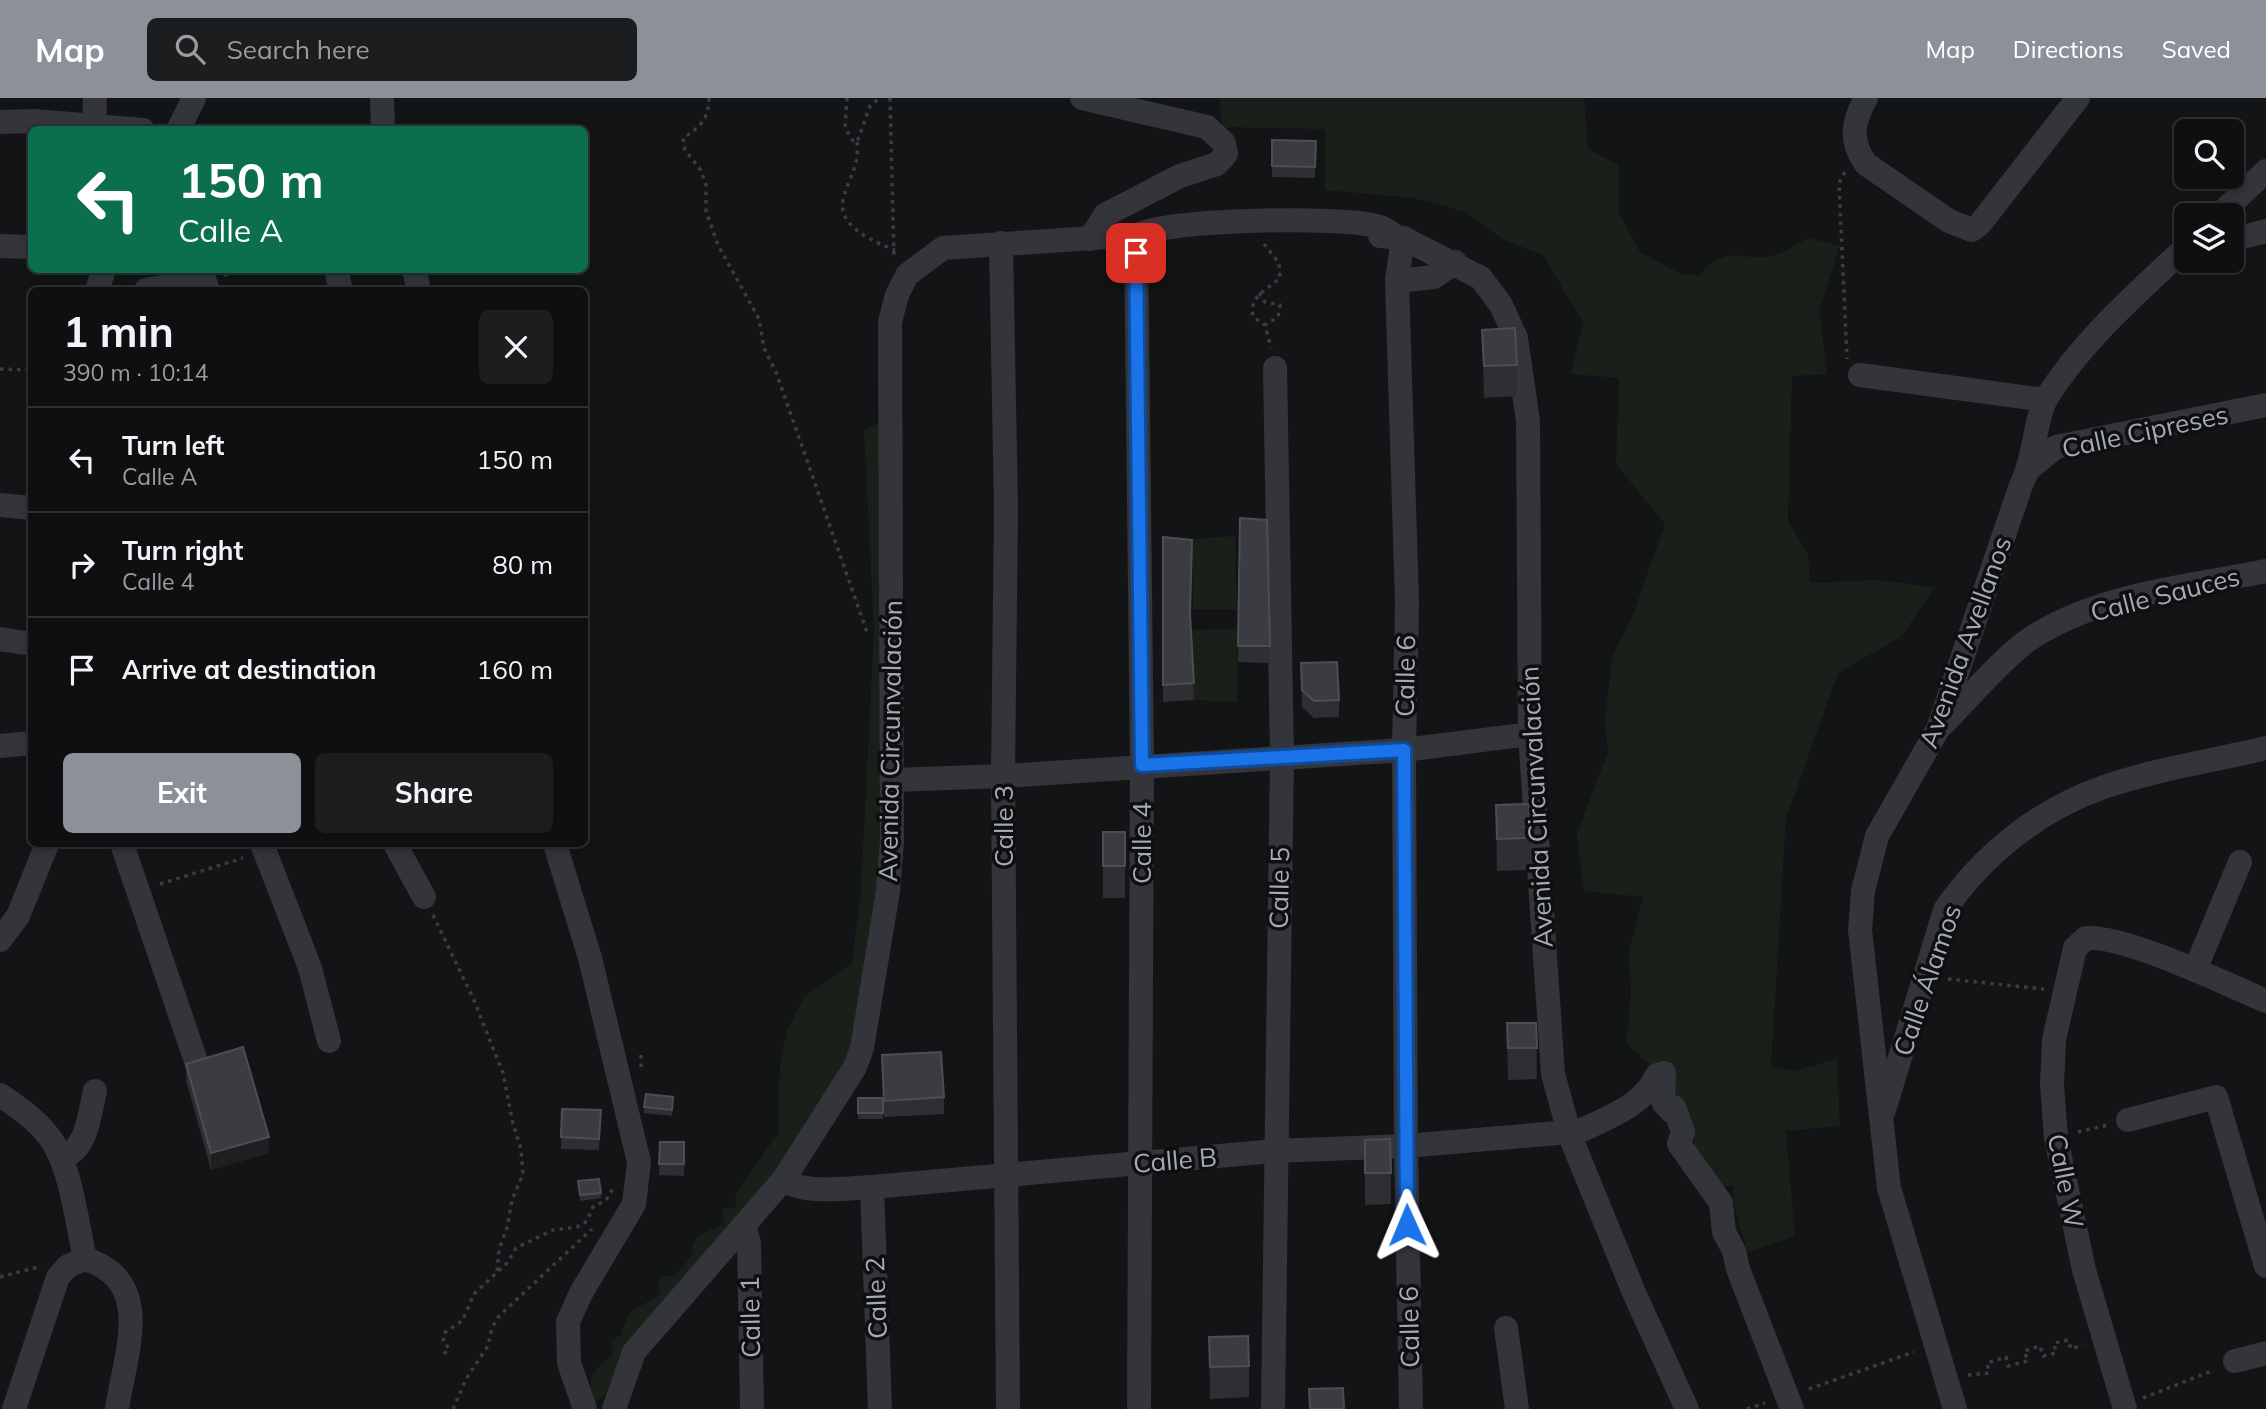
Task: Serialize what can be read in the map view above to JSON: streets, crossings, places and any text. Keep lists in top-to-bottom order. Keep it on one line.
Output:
{"streets":{"street":["Calle Cipreses","Calle Sauces","Avenida Avellanos","Calle 6","Avenida Circunvalación","Calle 3","Calle 4","Calle 5","Calle Álamos","Calle B","Calle W","Calle 2","Calle 1"]},"crossings":[["Calle Cipreses","Avenida Avellanos"],["Calle Sauces","Avenida Avellanos"],["Avenida Avellanos","Calle Álamos"],["Calle 6","Avenida Circunvalación"],["Calle 6","Calle B"],["Avenida Circunvalación","Calle 3"],["Avenida Circunvalación","Calle 4"],["Avenida Circunvalación","Calle B"],["Avenida Circunvalación","Calle 1"],["Calle 3","Calle B"],["Calle 4","Calle B"],["Calle 5","Calle B"],["Calle B","Calle 2"]],"page":{"header":"Map","search":"Search here","nav":["Map","Directions","Saved"],"turn":["150 m","Calle A"],"heading":["1 min","390 m · 10:14"],"list":[{"name":"Turn left","note":"Calle A","value":"150 m"},{"name":"Turn right","note":"Calle 4","value":"80 m"},{"name":"Arrive at destination","value":"160 m"}],"buttons":["Exit","Share"]}}
